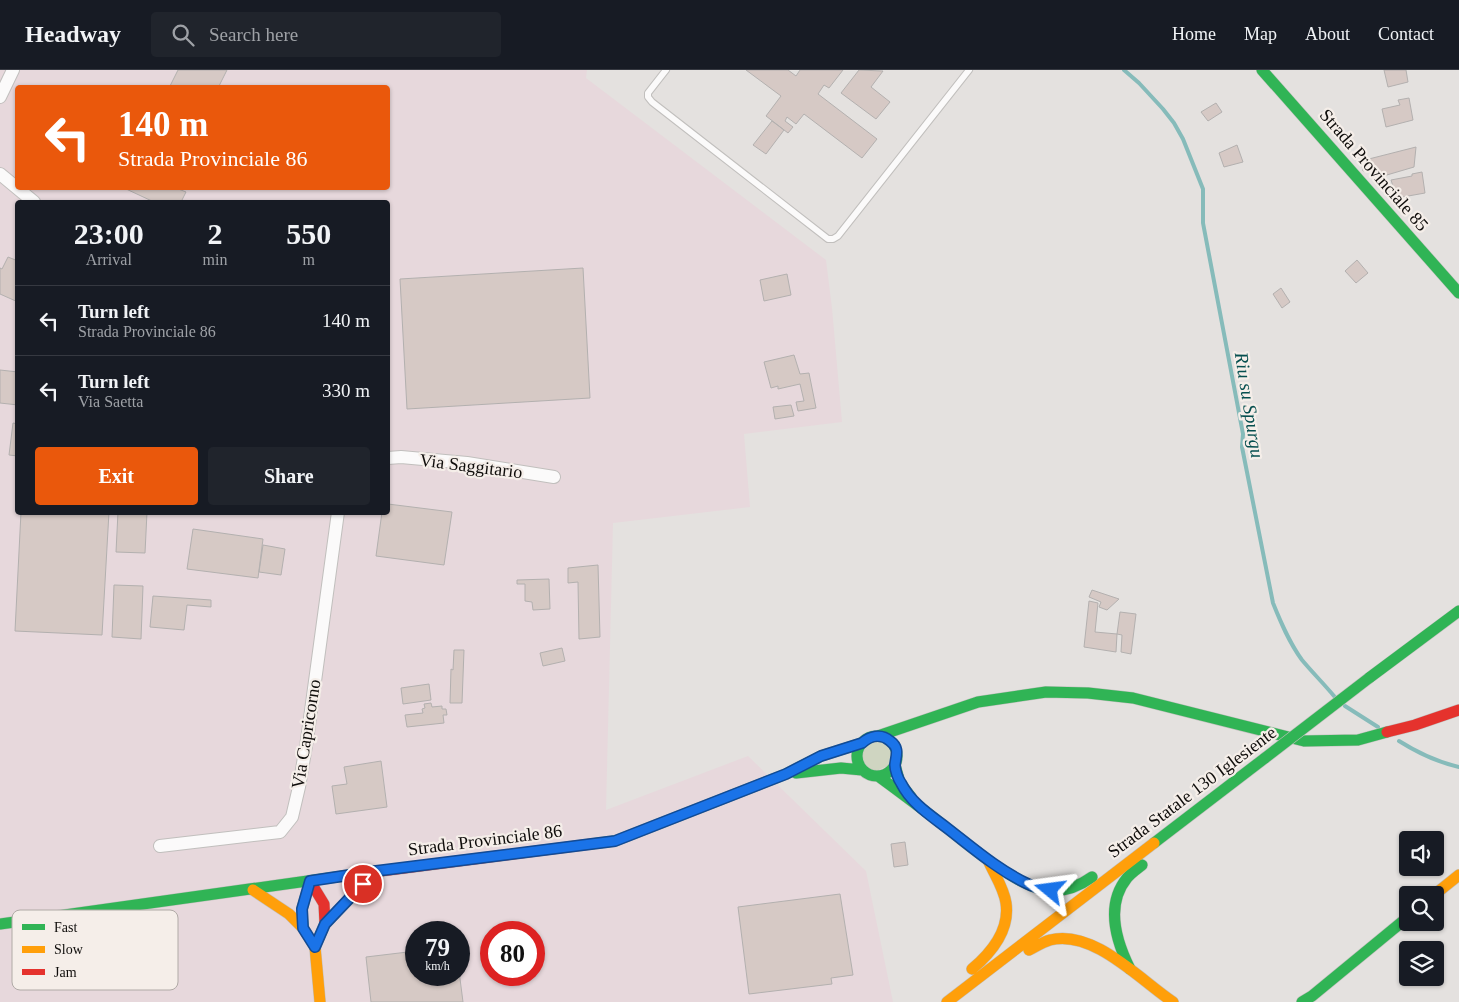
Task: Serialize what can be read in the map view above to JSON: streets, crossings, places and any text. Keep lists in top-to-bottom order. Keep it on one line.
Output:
{"streets":{"main road":["Strada Provinciale 85","Strada Statale 130 Iglesiente","Strada Provinciale 86"],"street":["Via Saggitario","Via Capricorno"]},"water":["Riu su Spurgu"],"legend":["Fast","Slow","Jam"],"page":{"header":"Headway","search":"Search here","nav":["Home","Map","About","Contact"],"turn":["140 m","Strada Provinciale 86"],"eta":["23:00","Arrival","2","min","550","m"],"list":[{"name":"Turn left","note":"Strada Provinciale 86","value":"140 m"},{"name":"Turn left","note":"Via Saetta","value":"330 m"}],"buttons":["Exit","Share"],"speed":"79 km/h","limit":"80"}}
